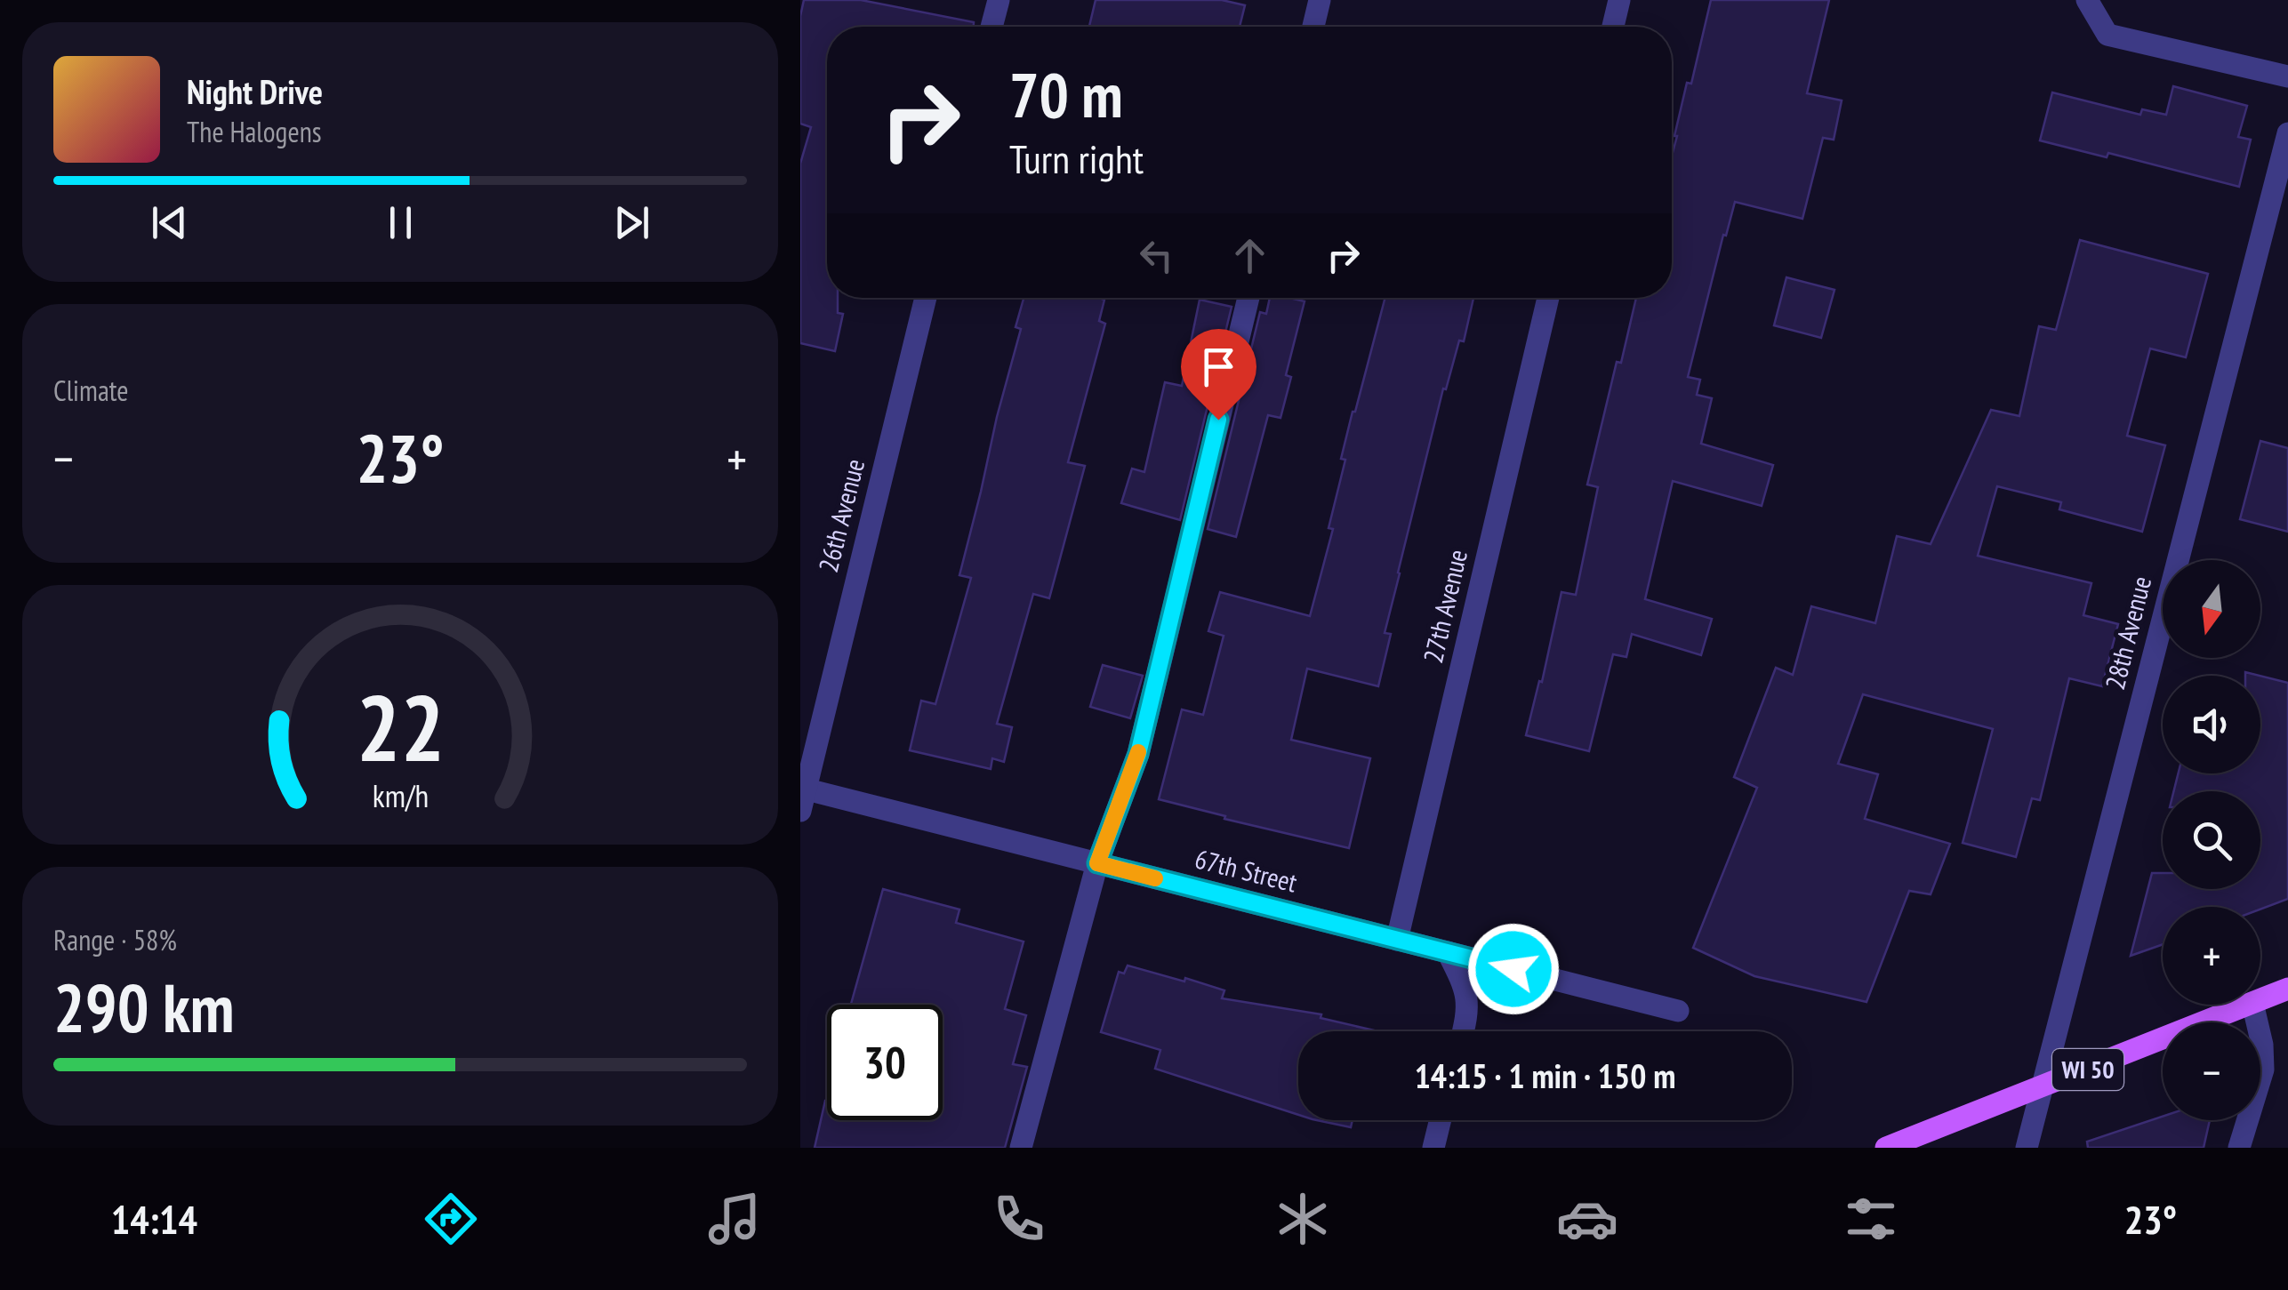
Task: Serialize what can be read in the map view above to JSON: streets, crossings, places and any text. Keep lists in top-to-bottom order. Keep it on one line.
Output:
{"streets":{"main road":["WI 50"],"street":["26th Avenue","27th Avenue","28th Avenue","67th Street"]},"crossings":[["26th Avenue","67th Street"],["27th Avenue","67th Street"],["28th Avenue","WI 50"]],"north":"bottom","page":{"turn":["70 m","Turn right"],"song":["Night Drive","The Halogens"],"tile":["Climate",["Range · 58%","290 km"]],"heat":["−","23°","+"],"map_buttons":["+","−"],"limit":"30","trip":"14:15 · 1 min · 150 m","tabs":["14:14","23°"],"gauge":["22","km/h"]}}
